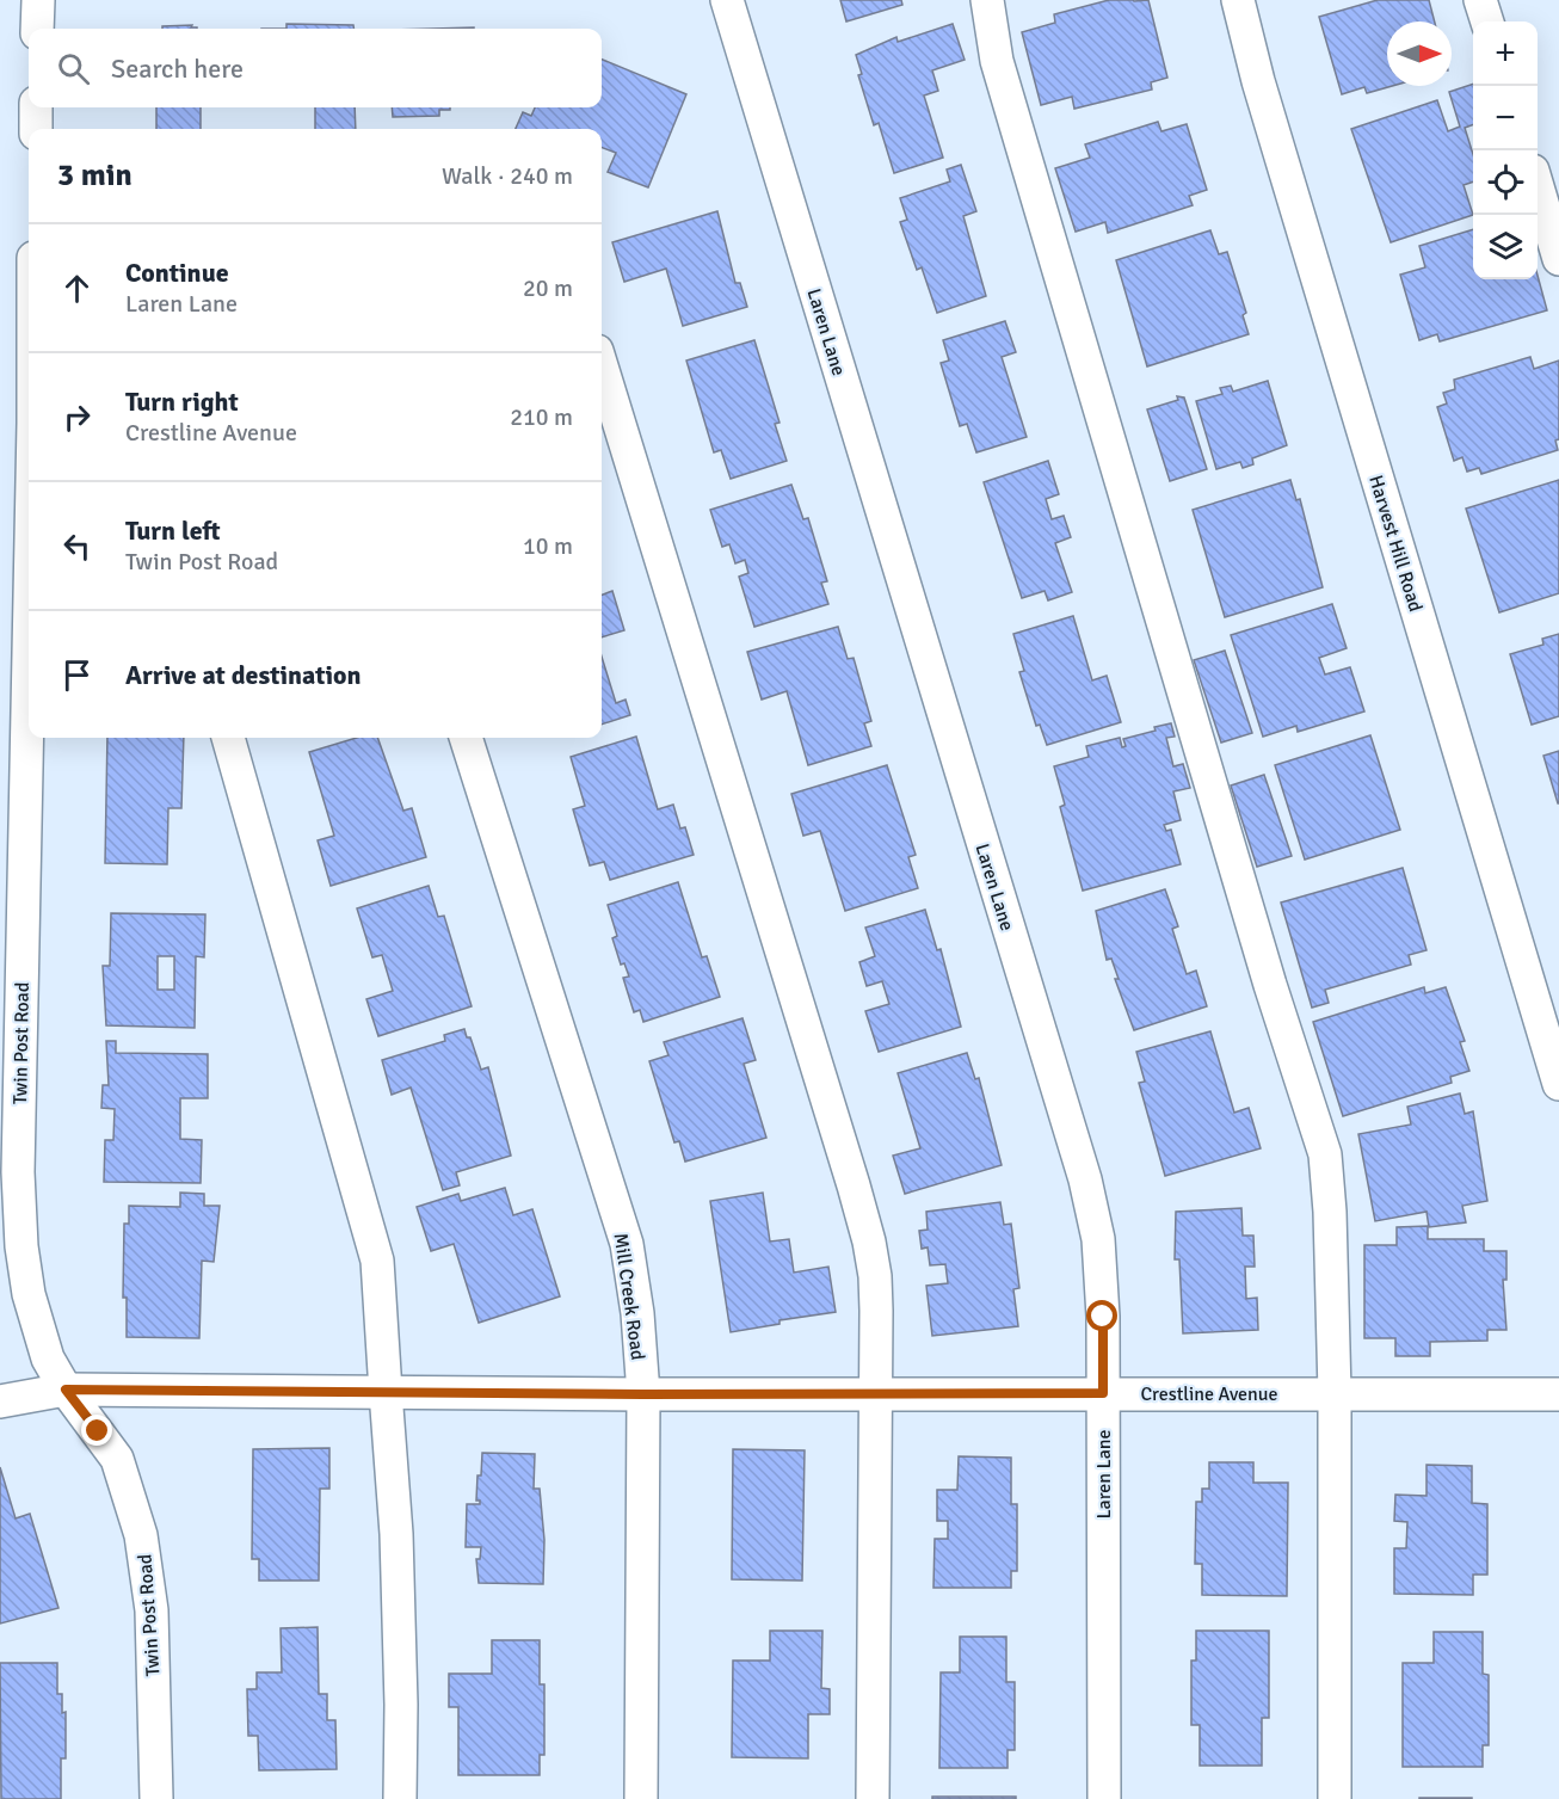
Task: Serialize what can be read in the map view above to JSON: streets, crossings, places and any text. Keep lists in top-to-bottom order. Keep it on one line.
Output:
{"streets":{"street":["Laren Lane","Harvest Hill Road","Twin Post Road","Mill Creek Road","Crestline Avenue"]},"crossings":[["Laren Lane","Crestline Avenue"],["Twin Post Road","Crestline Avenue"],["Mill Creek Road","Crestline Avenue"]],"north":"right","page":{"map_buttons":["+","−"],"search":"Search here","heading":["3 min","Walk · 240 m"],"list":[["Continue","Laren Lane","20 m"],["Turn right","Crestline Avenue","210 m"],["Turn left","Twin Post Road","10 m"],"Arrive at destination"]}}
